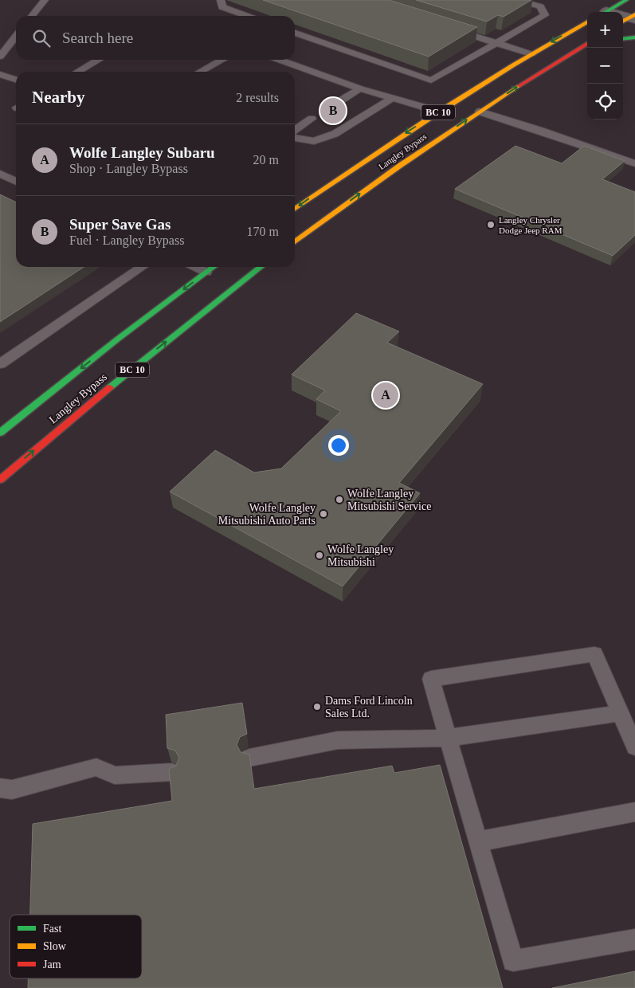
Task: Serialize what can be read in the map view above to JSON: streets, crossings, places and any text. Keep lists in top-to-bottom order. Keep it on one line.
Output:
{"streets":{"highway":["BC 10","Langley Bypass"]},"places":["Langley Chrysler Dodge Jeep RAM","Wolfe Langley Mitsubishi Service","Wolfe Langley Mitsubishi Auto Parts","Wolfe Langley Mitsubishi","Dams Ford Lincoln Sales Ltd."],"legend":["Fast","Slow","Jam"],"page":{"map_buttons":["+","−"],"search":"Search here","heading":["Nearby","2 results"],"pins":["B","A"],"list":[{"mark":"A","name":"Wolfe Langley Subaru","note":"Shop · Langley Bypass","value":"20 m"},{"mark":"B","name":"Super Save Gas","note":"Fuel · Langley Bypass","value":"170 m"}]}}
